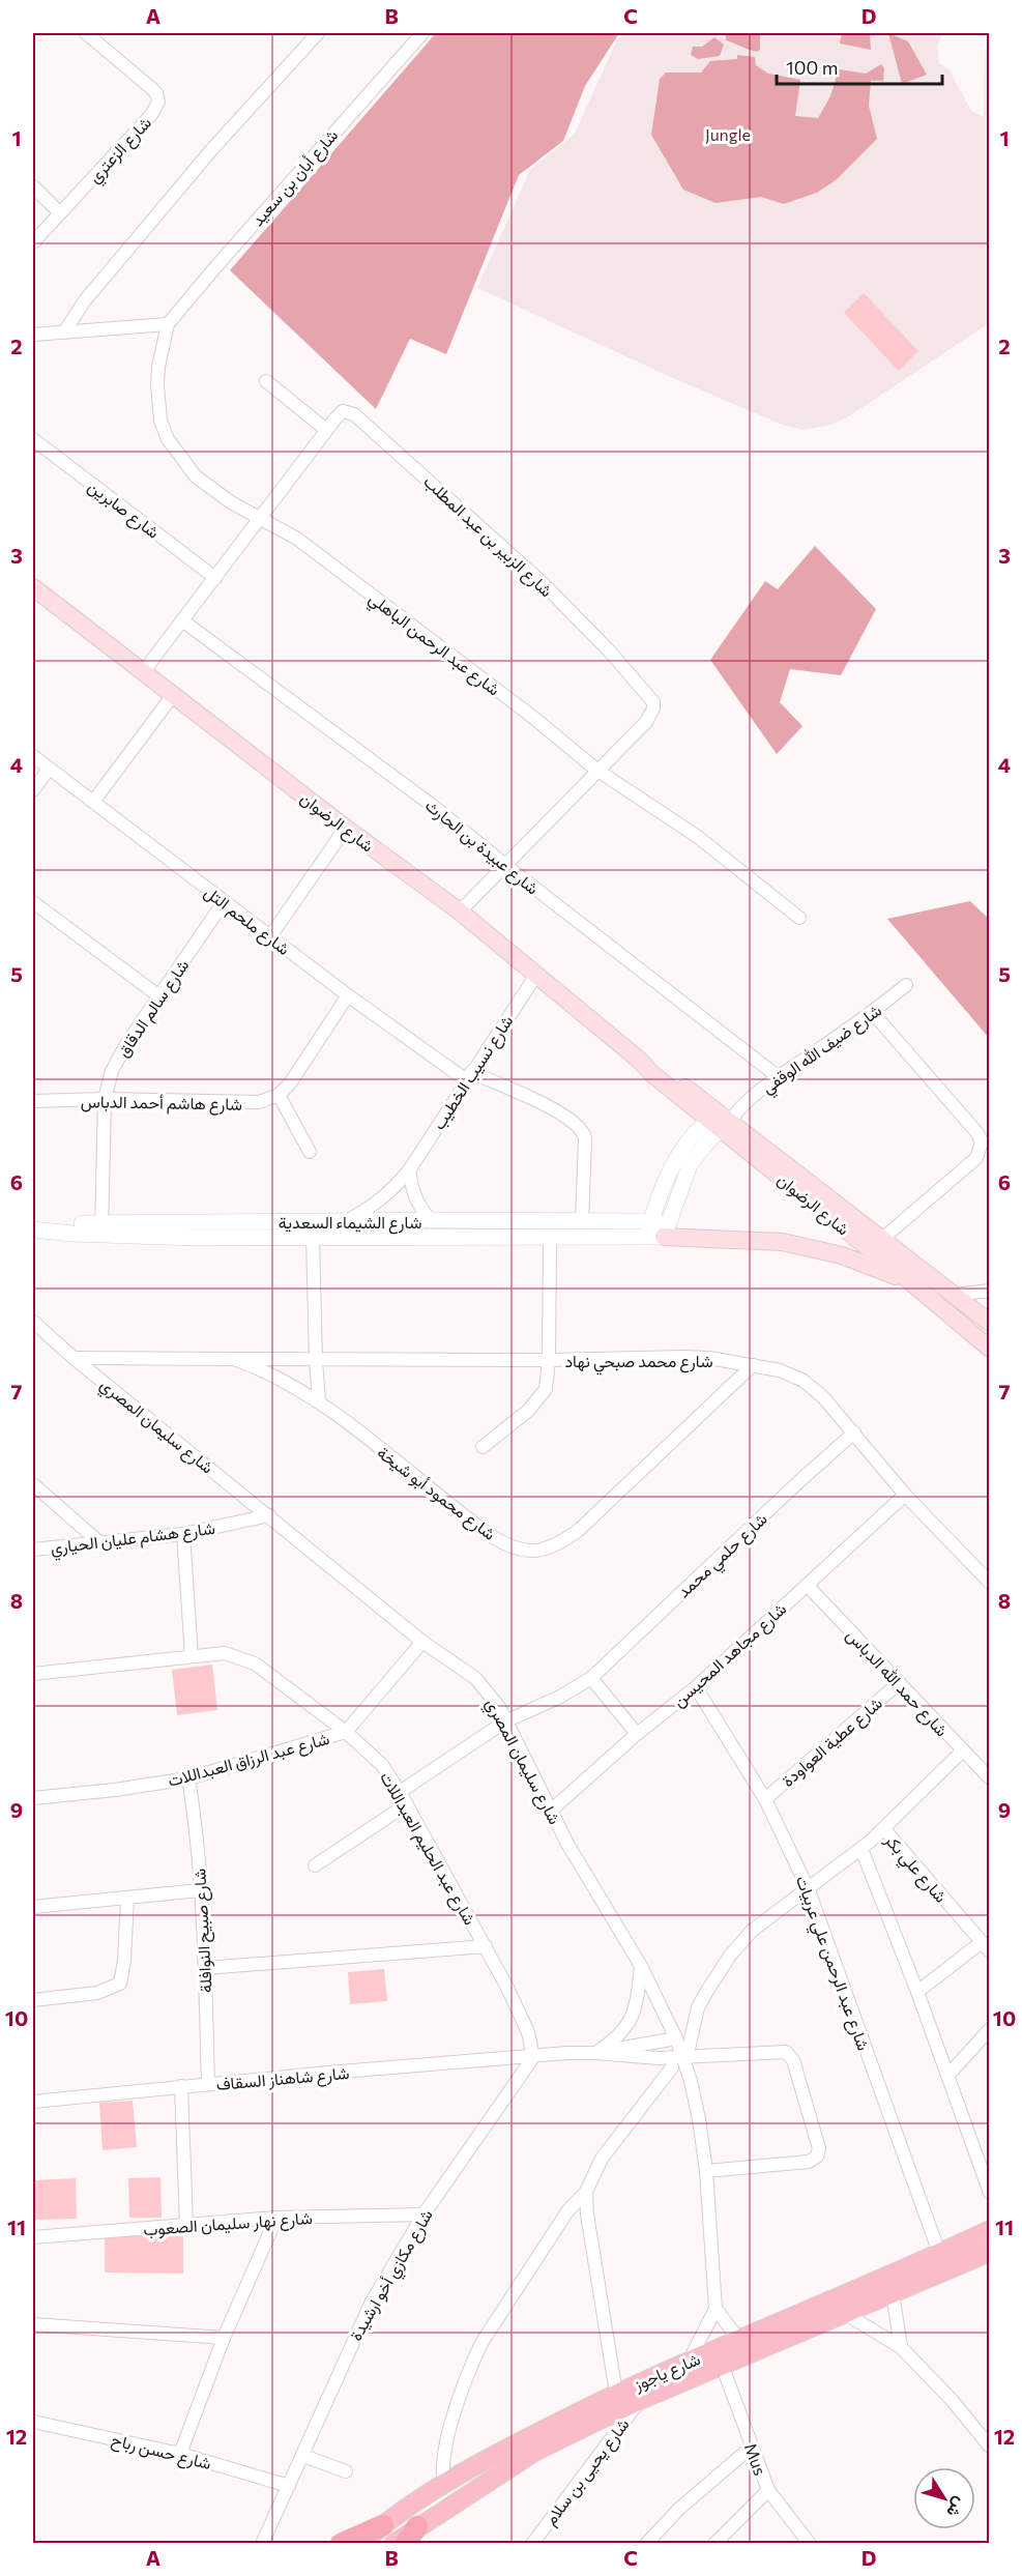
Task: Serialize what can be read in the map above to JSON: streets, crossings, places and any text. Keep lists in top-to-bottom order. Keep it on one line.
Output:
{"streets":{"main road":["شارع الرضوان","شارع ياجوز"],"street":["شارع الزعتري","شارع أبان بن سعيد","شارع صابرين","شارع الزبير بن عبد المطلب","شارع عبد الرحمن الباهلي","شارع عبيدة بن الحارث","شارع ملحم التل","شارع سالم الدقاق","شارع ضيف الله الوقفي","شارع نسيب الخطيب","شارع هاشم أحمد الدباس","شارع الشيماء السعدية","شارع محمد صبحي نهاد","شارع سليمان المصري","شارع محمود أبو شيخة","شارع هشام عليان الحياري","شارع حلمي محمد","شارع مجاهد المحيسن","شارع حمد الله الدباس","شارع عطية العواودة","شارع عبد الرزاق العبداللات","شارع عبد الحليم العبداللات","شارع علي بكر","شارع صبيح النوافلة","شارع عبد الرحمن علي عربيات","شارع شاهناز السقاف","شارع نهار سليمان الصعوب","شارع مكازي أخو ارشيدة","شارع حسن رباح","Mus","شارع يحيى بن سلام"]},"crossings":[["شارع أبان بن سعيد","شارع عبد الرحمن الباهلي"],["شارع صابرين","شارع الزبير بن عبد المطلب"],["شارع الزبير بن عبد المطلب","شارع عبد الرحمن الباهلي"],["شارع الزبير بن عبد المطلب","شارع الرضوان"],["شارع الزبير بن عبد المطلب","شارع عبيدة بن الحارث"],["شارع الرضوان","شارع ضيف الله الوقفي"],["شارع الرضوان","شارع نسيب الخطيب"],["شارع عبيدة بن الحارث","شارع ضيف الله الوقفي"],["شارع ملحم التل","شارع سالم الدقاق"],["شارع ملحم التل","شارع نسيب الخطيب"],["شارع ملحم التل","شارع الشيماء السعدية"],["شارع سالم الدقاق","شارع هاشم أحمد الدباس"],["شارع سالم الدقاق","شارع الشيماء السعدية"],["شارع ضيف الله الوقفي","شارع الشيماء السعدية"],["شارع نسيب الخطيب","شارع الشيماء السعدية"],["شارع محمد صبحي نهاد","شارع محمود أبو شيخة"],["شارع محمد صبحي نهاد","شارع حلمي محمد"],["شارع محمد صبحي نهاد","شارع مجاهد المحيسن"],["شارع سليمان المصري","شارع محمود أبو شيخة"],["شارع سليمان المصري","شارع هشام عليان الحياري"],["شارع سليمان المصري","شارع حلمي محمد"],["شارع سليمان المصري","شارع مجاهد المحيسن"],["شارع سليمان المصري","شارع عبد الرزاق العبداللات"],["شارع سليمان المصري","شارع علي بكر"],["شارع حلمي محمد","شارع عبد الحليم العبداللات"],["شارع مجاهد المحيسن","شارع حمد الله الدباس"],["شارع مجاهد المحيسن","شارع عبد الرحمن علي عربيات"],["شارع حمد الله الدباس","شارع عطية العواودة"],["شارع عطية العواودة","شارع عبد الرحمن علي عربيات"],["شارع عبد الرزاق العبداللات","شارع عبد الحليم العبداللات"],["شارع عبد الرزاق العبداللات","شارع صبيح النوافلة"],["شارع عبد الحليم العبداللات","شارع شاهناز السقاف"],["شارع عبد الحليم العبداللات","شارع مكازي أخو ارشيدة"],["شارع علي بكر","شارع عبد الرحمن علي عربيات"],["شارع صبيح النوافلة","شارع شاهناز السقاف"],["شارع عبد الرحمن علي عربيات","شارع ياجوز"],["شارع شاهناز السقاف","شارع مكازي أخو ارشيدة"],["شارع نهار سليمان الصعوب","شارع مكازي أخو ارشيدة"],["شارع مكازي أخو ارشيدة","شارع حسن رباح"],["شارع ياجوز","Mus"],["شارع ياجوز","شارع يحيى بن سلام"]],"parks":["Jungle"],"scale_bar":"100 m","north":"bottom right","grid":{"columns":["A","B","C","D"],"rows":["1","2","3","4","5","6","7","8","9","10","11","12"]}}
